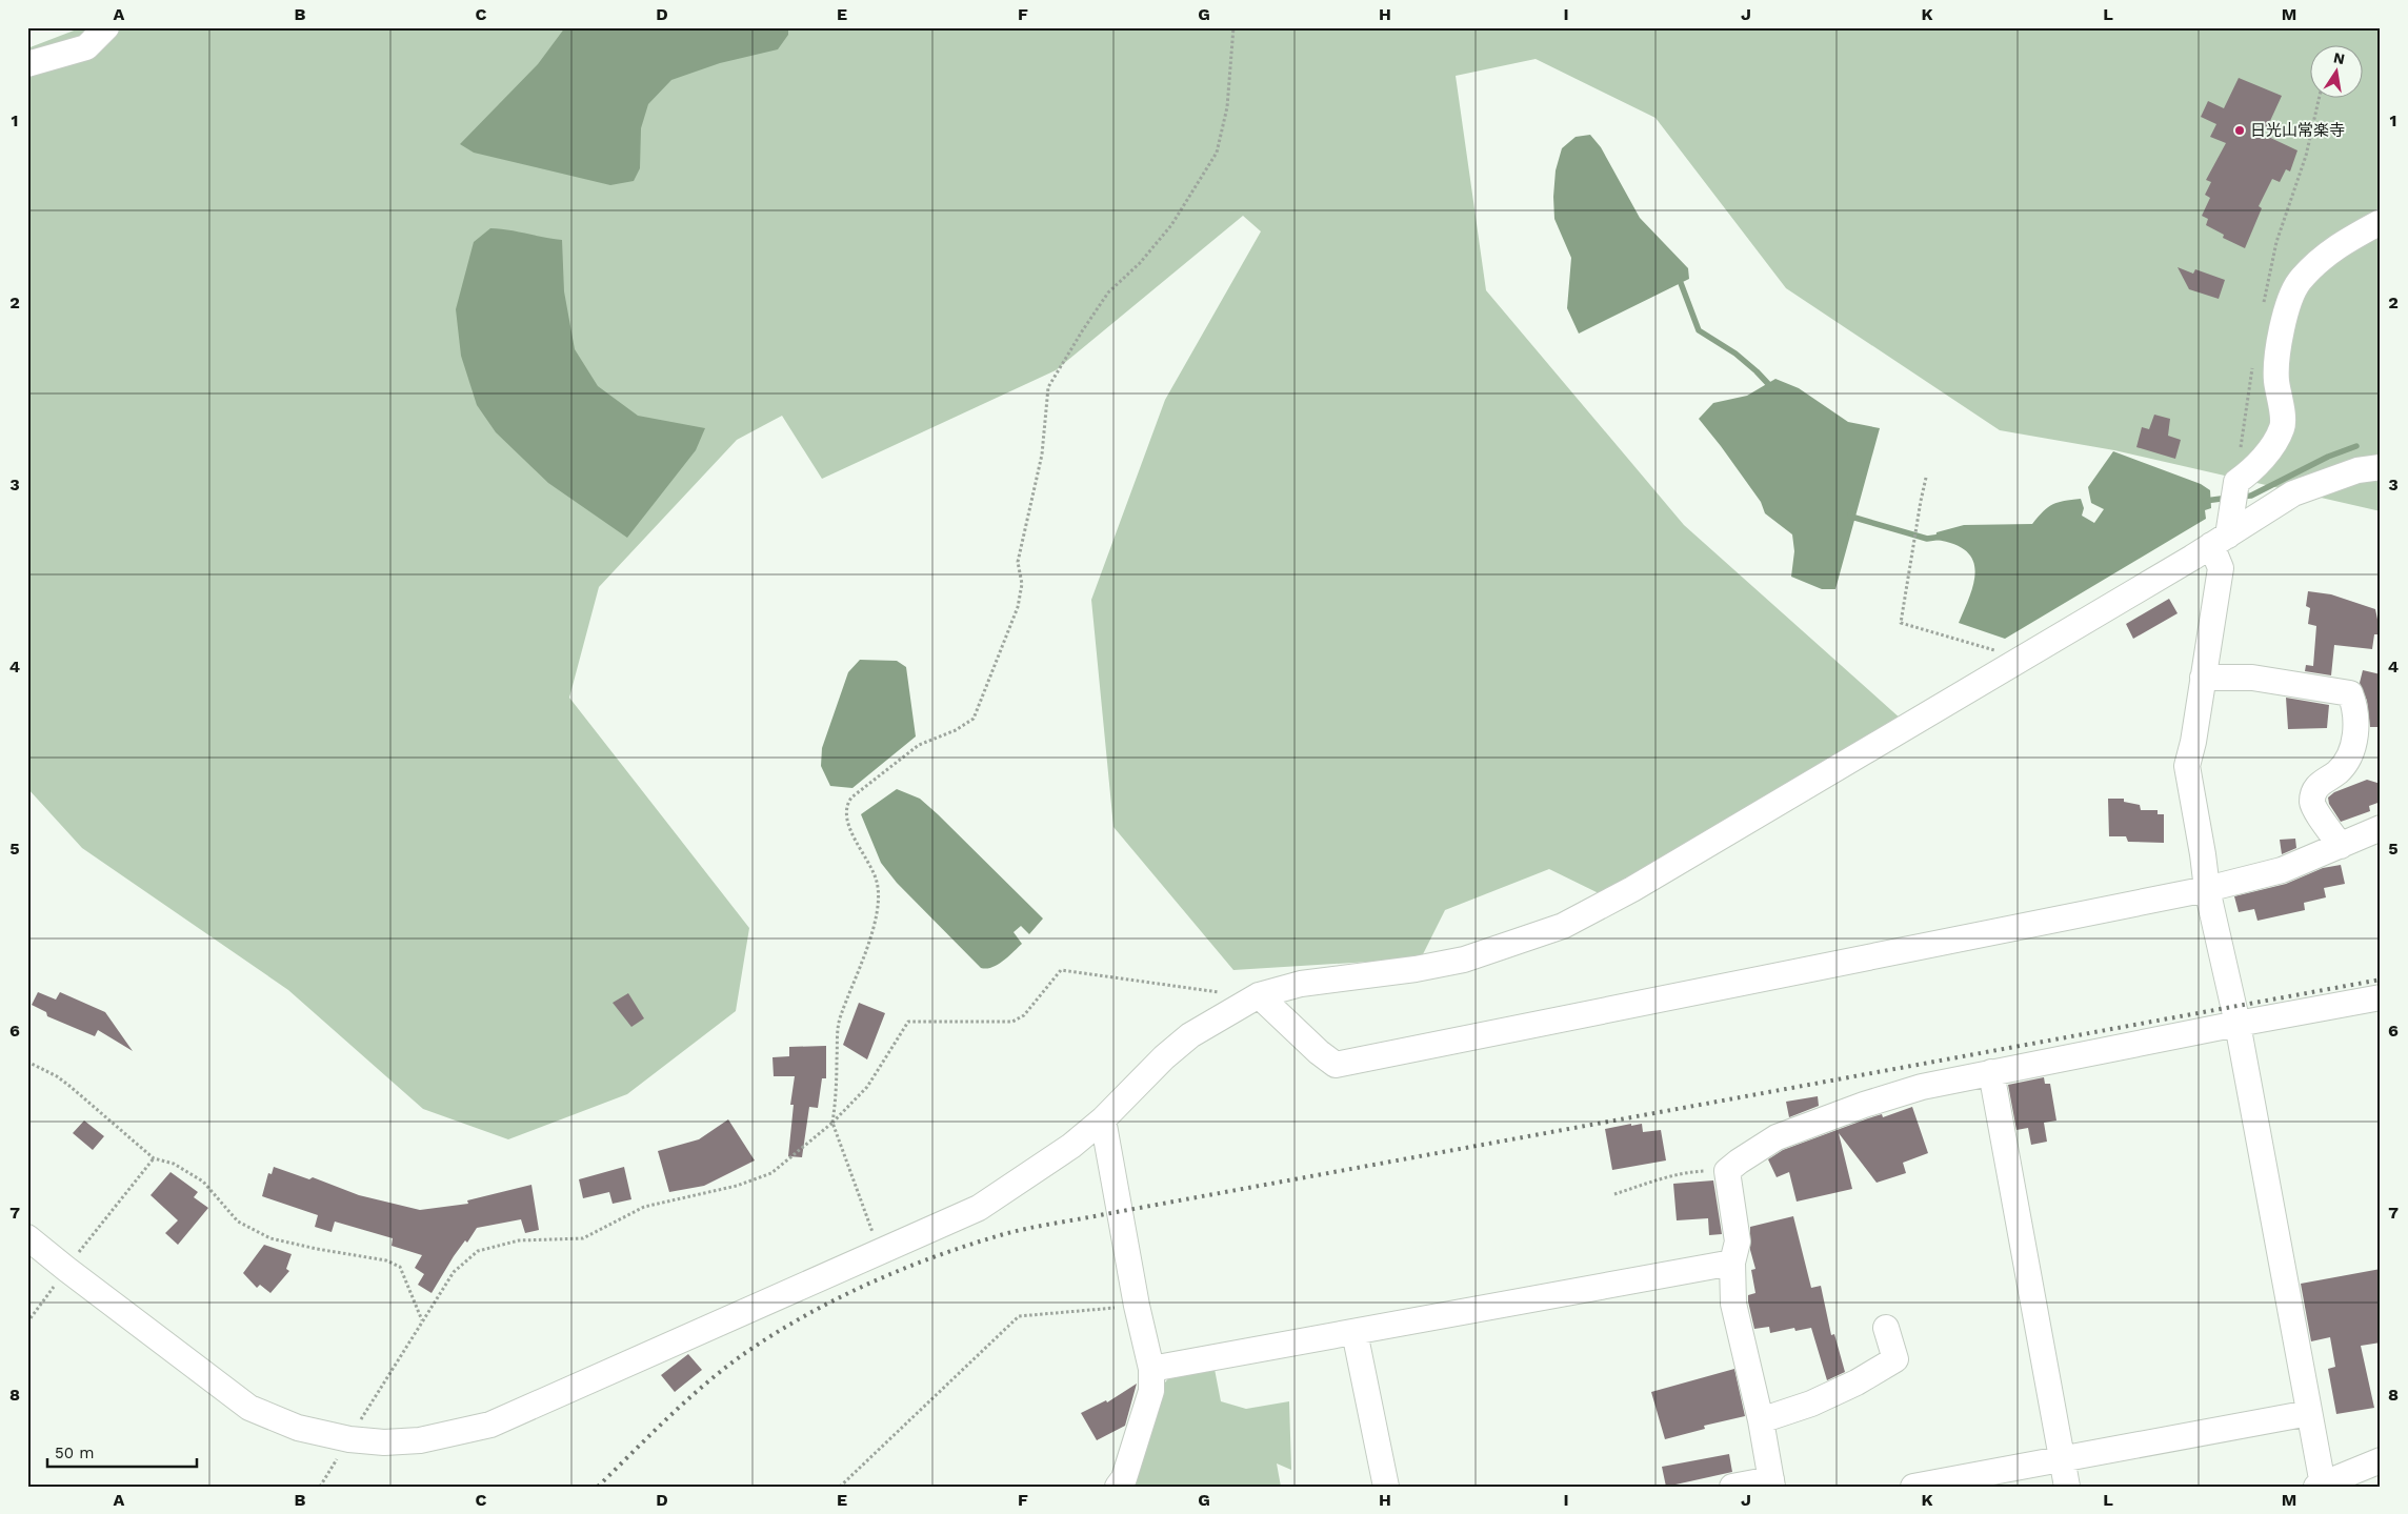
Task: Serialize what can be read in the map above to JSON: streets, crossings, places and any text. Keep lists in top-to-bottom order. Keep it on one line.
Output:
{"places":["日光山常楽寺"],"scale_bar":"50 m","north":"top","grid":{"columns":["A","B","C","D","E","F","G","H","I","J","K","L","M"],"rows":["1","2","3","4","5","6","7","8"]}}
